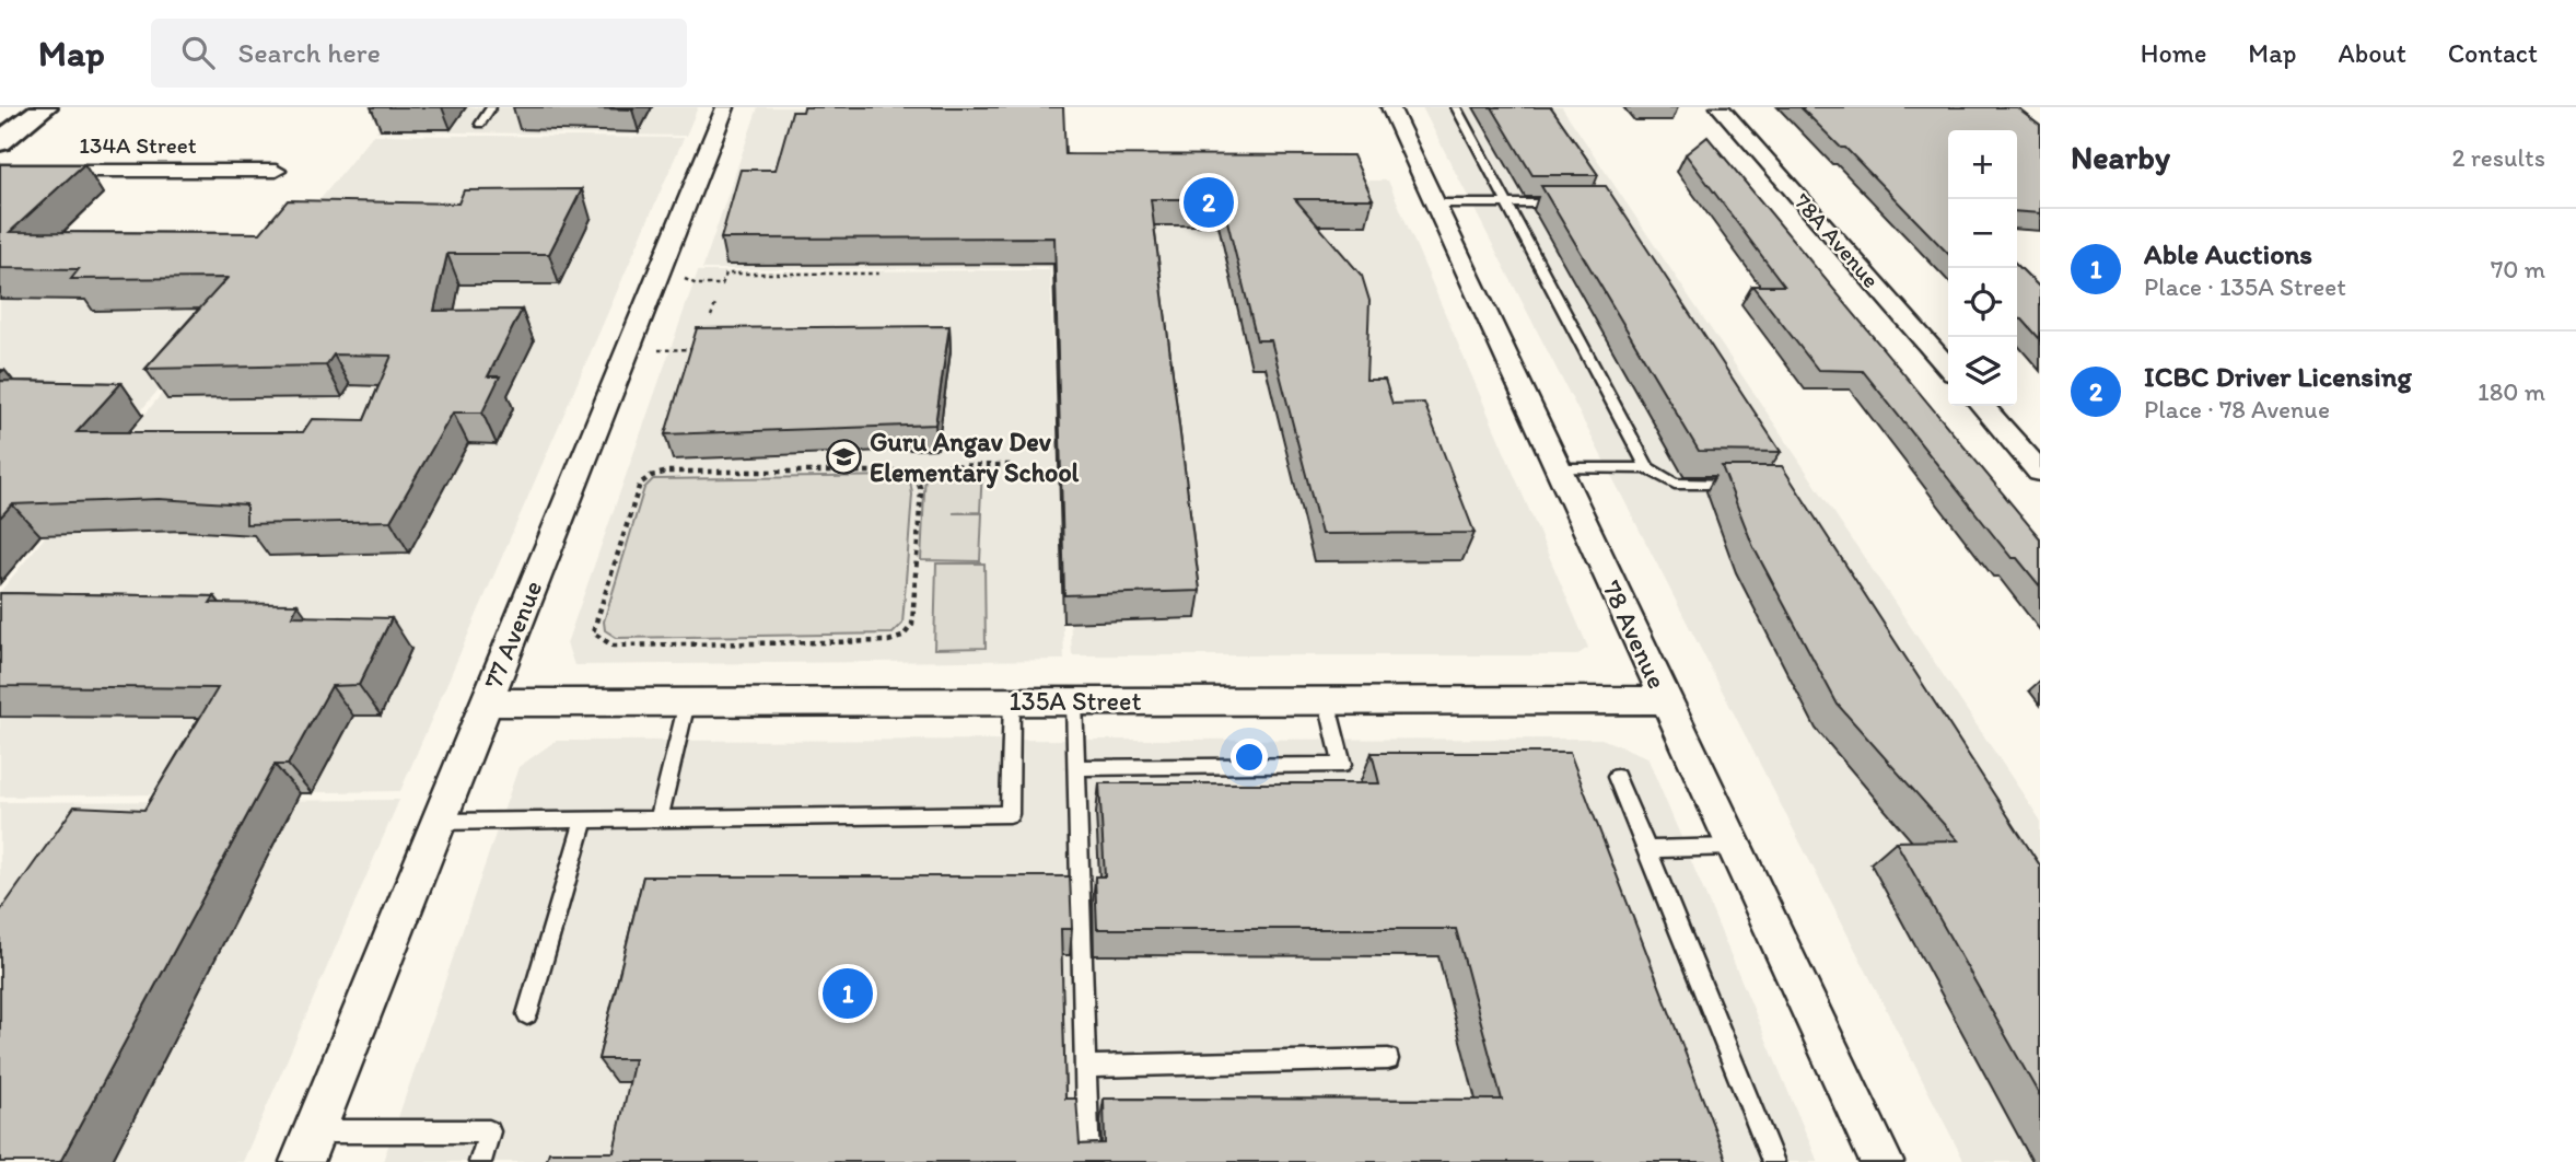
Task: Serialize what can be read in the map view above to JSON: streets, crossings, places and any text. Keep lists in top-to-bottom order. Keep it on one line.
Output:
{"streets":{"street":["134A Street","78A Avenue","77 Avenue","78 Avenue","135A Street"]},"crossings":[["77 Avenue","135A Street"],["78 Avenue","135A Street"]],"places":{"school or university":["Guru Angav Dev Elementary School"]},"page":{"header":"Map","search":"Search here","nav":["Home","Map","About","Contact"],"heading":["Nearby","2 results"],"map_buttons":["+","−"],"pins":["2","1"],"list":[{"mark":"1","name":"Able Auctions","note":"Place · 135A Street","value":"70 m"},{"mark":"2","name":"ICBC Driver Licensing","note":"Place · 78 Avenue","value":"180 m"}]}}
